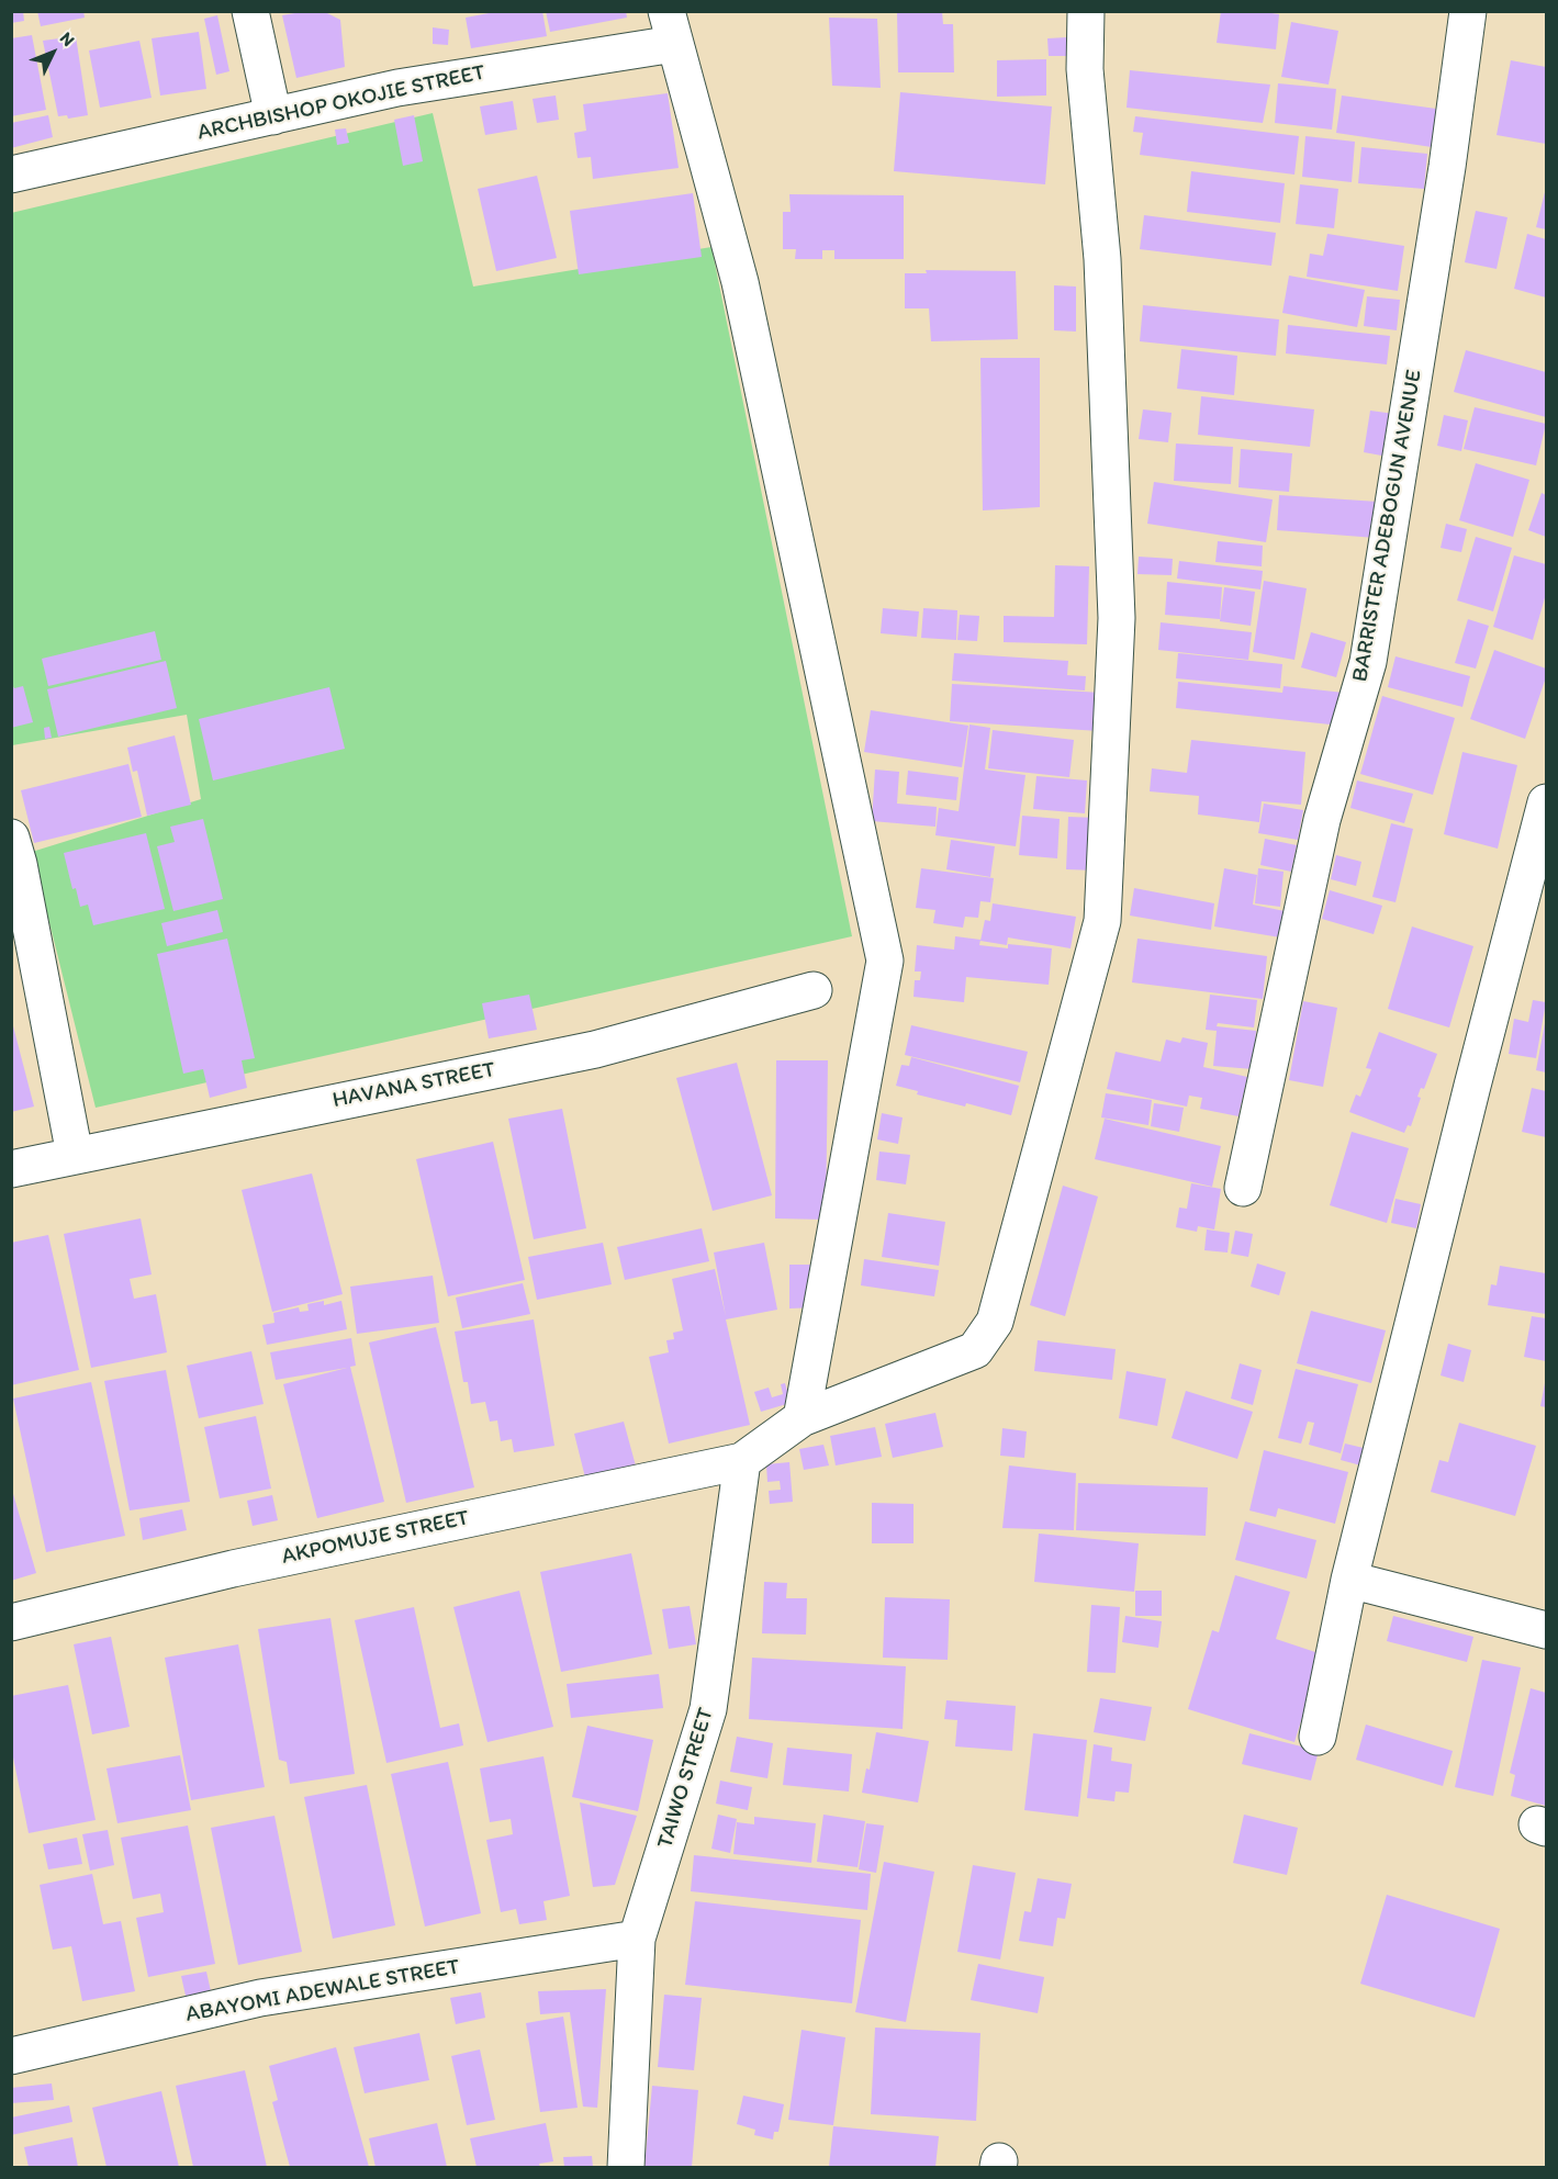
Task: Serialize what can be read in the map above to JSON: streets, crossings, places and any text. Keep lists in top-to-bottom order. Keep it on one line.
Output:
{"streets":{"street":["ARCHBISHOP OKOJIE STREET","BARRISTER ADEBOGUN AVENUE","HAVANA STREET","AKPOMUJE STREET","TAIWO STREET","ABAYOMI ADEWALE STREET"]},"crossings":[["AKPOMUJE STREET","TAIWO STREET"],["TAIWO STREET","ABAYOMI ADEWALE STREET"]],"north":"top right"}
